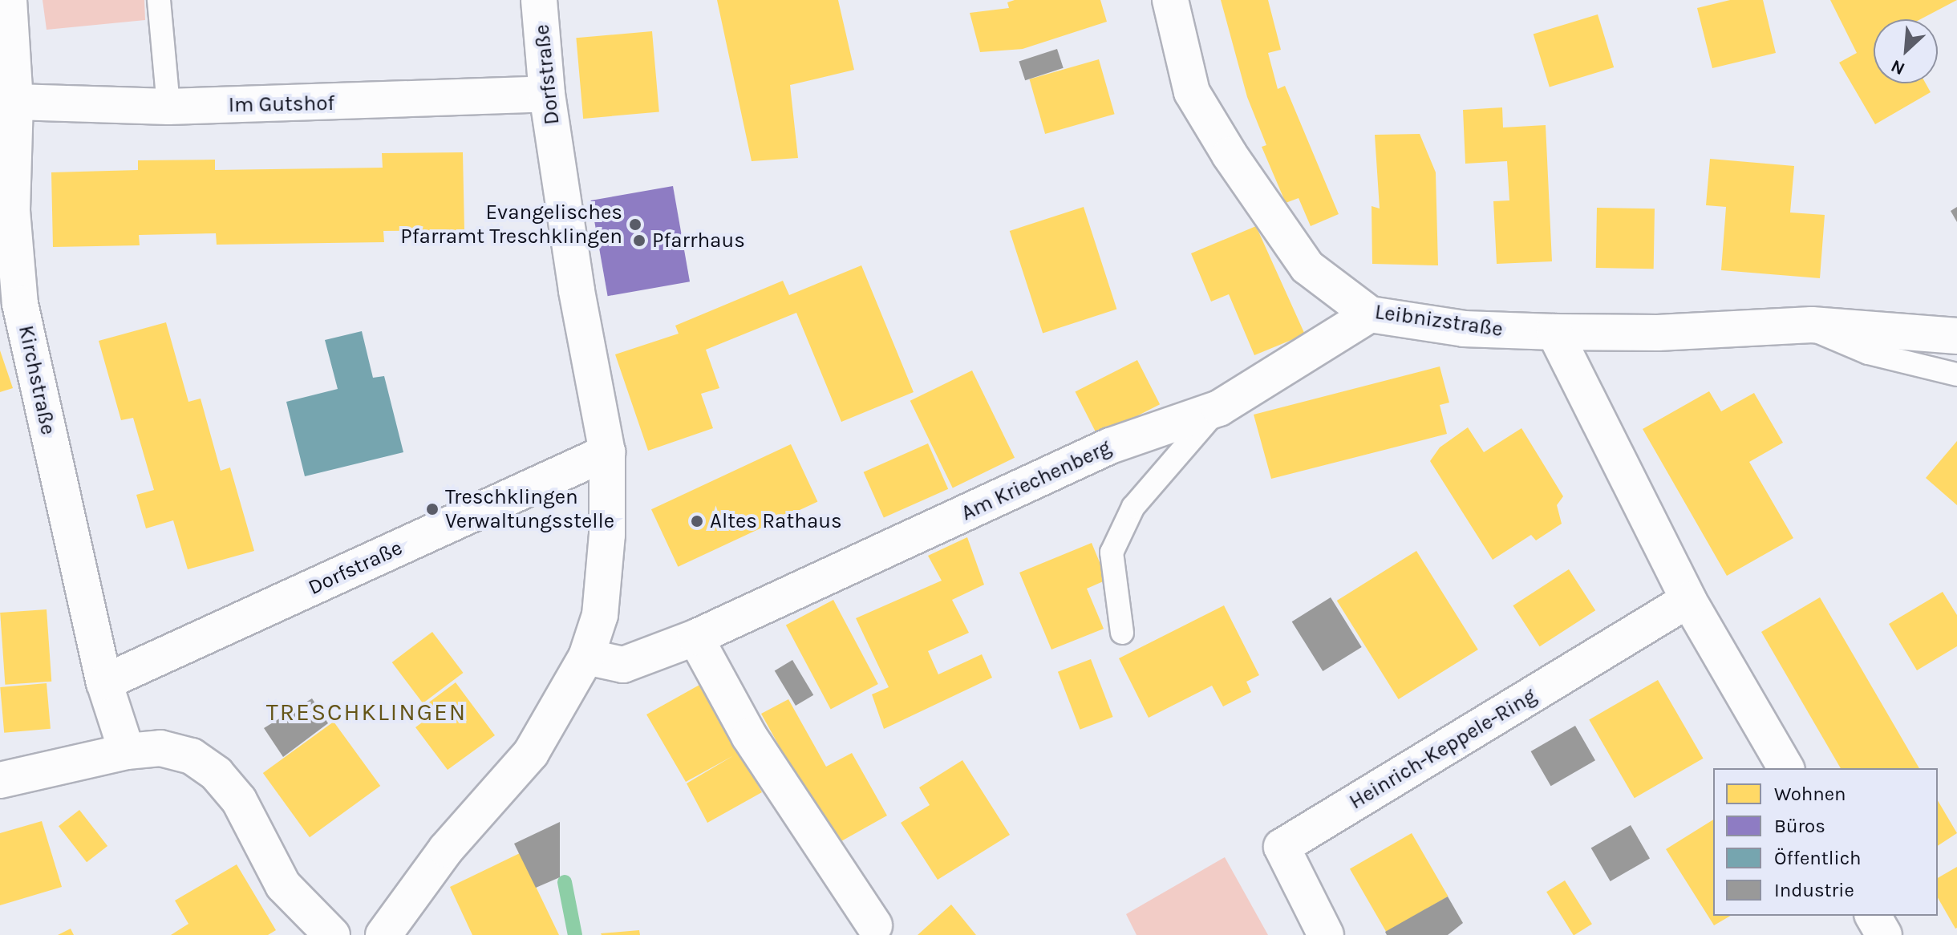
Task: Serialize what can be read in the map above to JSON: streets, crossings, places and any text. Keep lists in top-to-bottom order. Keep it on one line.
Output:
{"streets":{"street":["Dorfstraße","Im Gutshof","Leibnizstraße","Kirchstraße","Am Kriechenberg","Heinrich-Keppele-Ring"]},"crossings":[["Dorfstraße","Im Gutshof"],["Dorfstraße","Kirchstraße"],["Dorfstraße","Am Kriechenberg"],["Im Gutshof","Kirchstraße"],["Leibnizstraße","Am Kriechenberg"]],"districts":["TRESCHKLINGEN"],"places":["Evangelisches Pfarramt Treschklingen","Pfarrhaus","Treschklingen Verwaltungsstelle","Altes Rathaus"],"legend":["Wohnen","Büros","Öffentlich","Industrie"],"north":"bottom left"}
